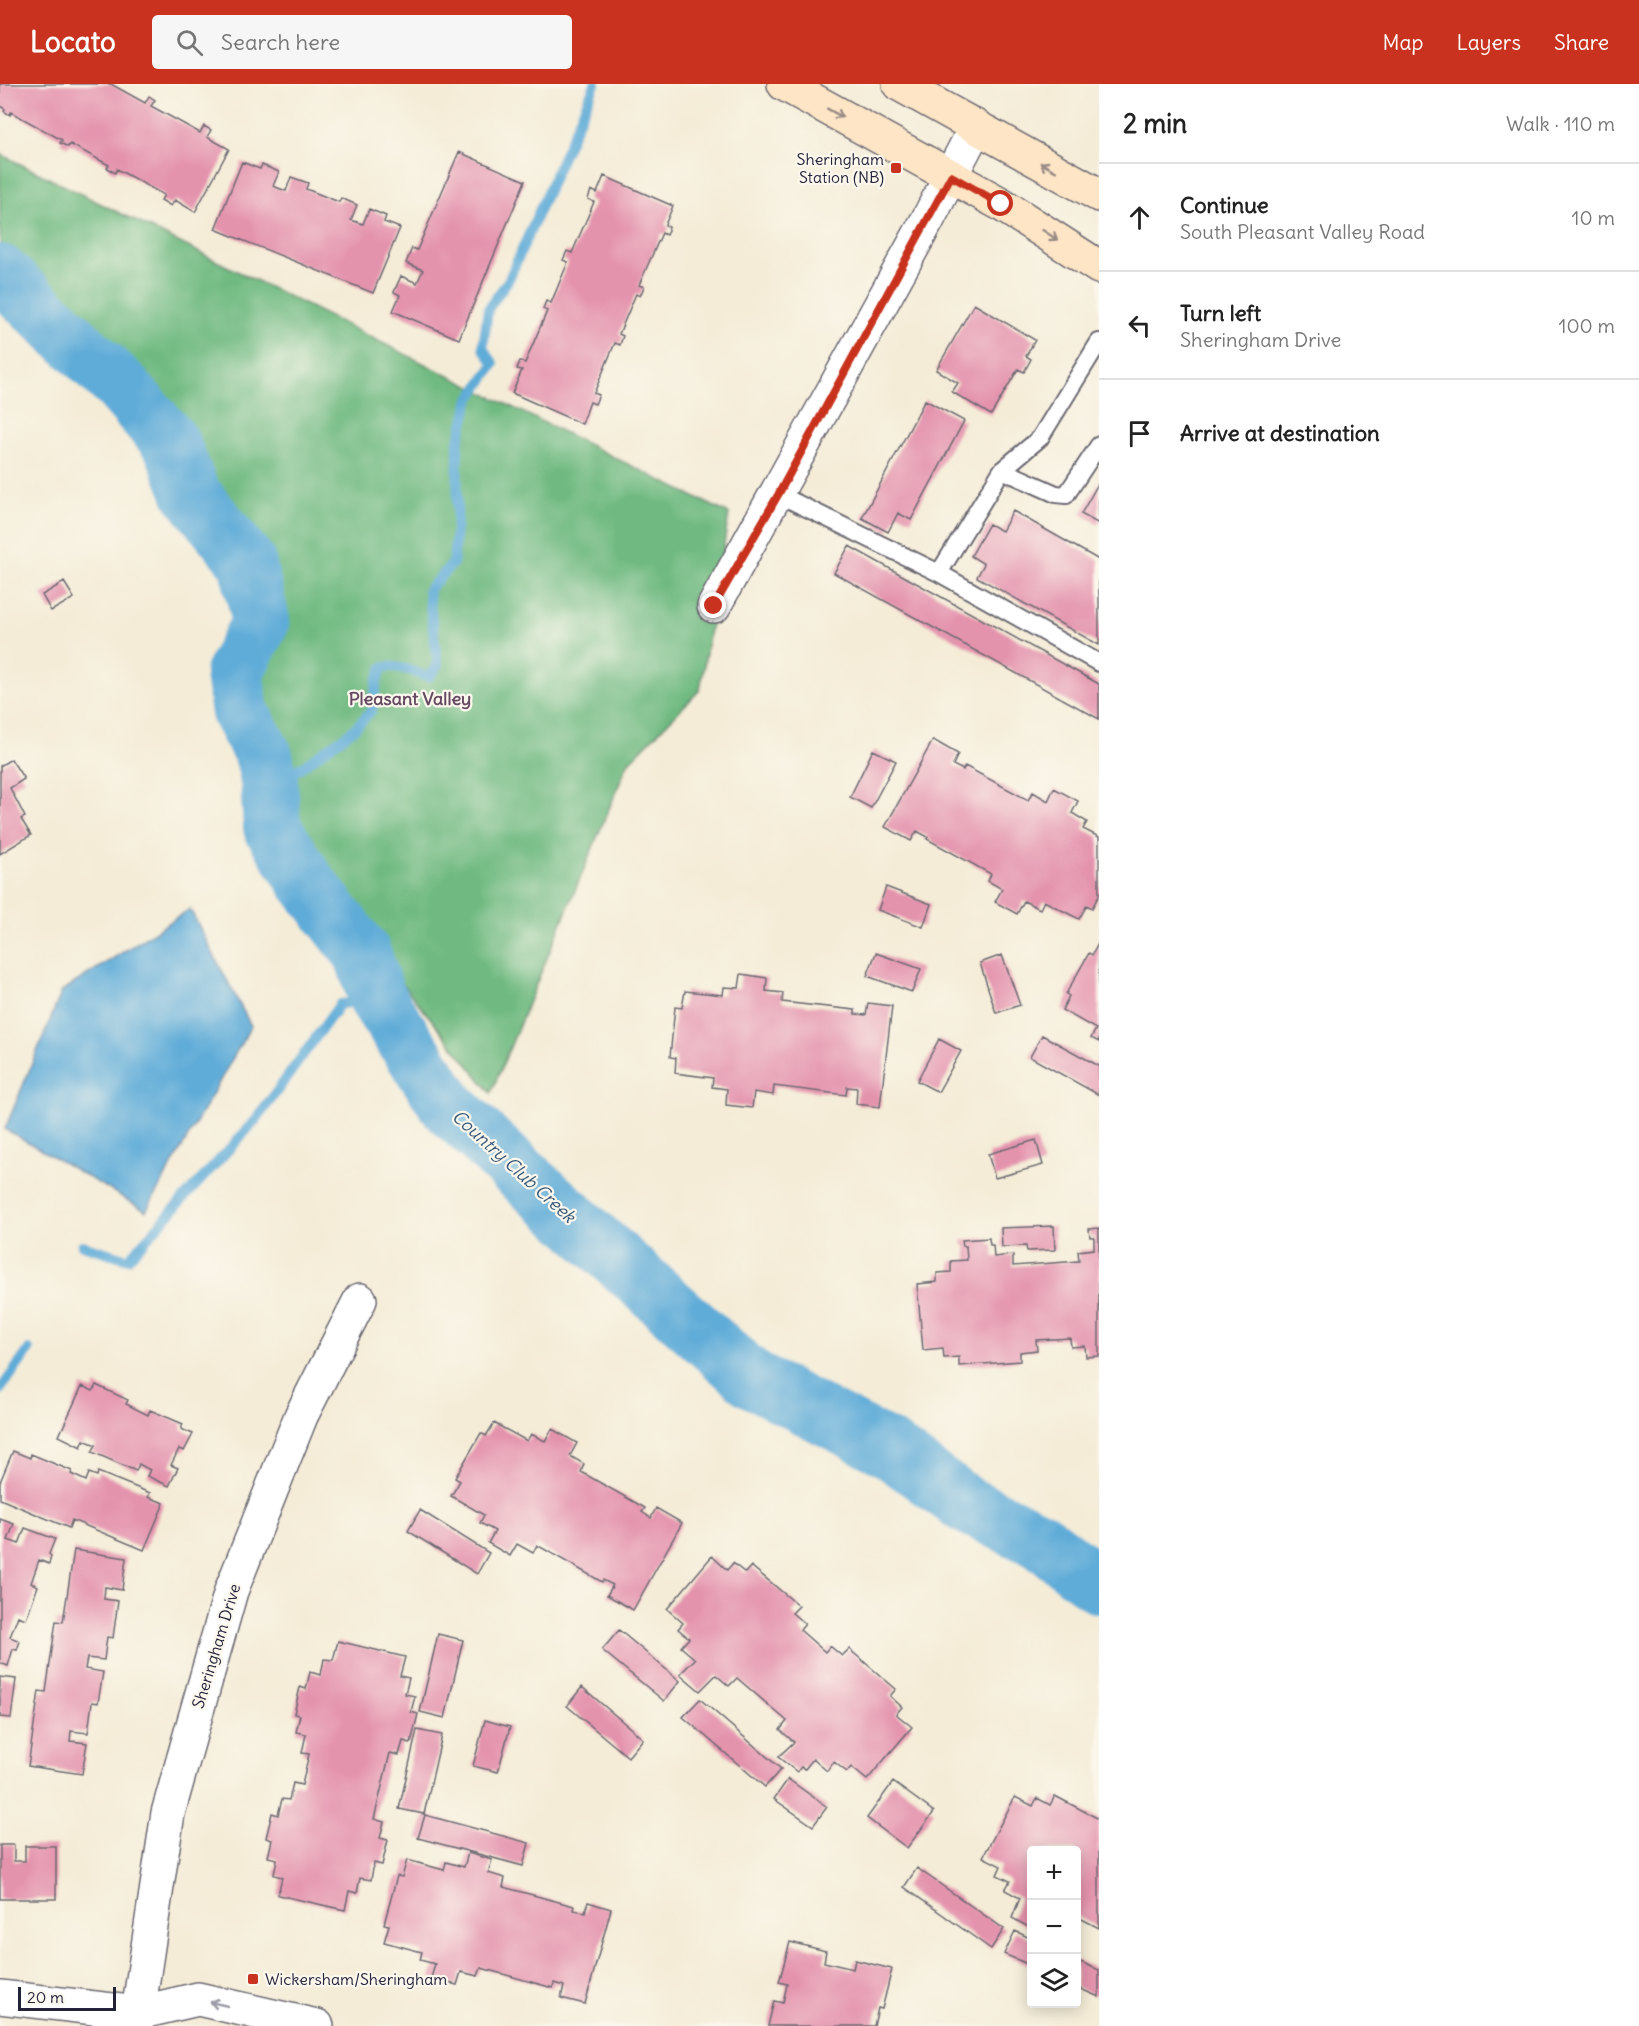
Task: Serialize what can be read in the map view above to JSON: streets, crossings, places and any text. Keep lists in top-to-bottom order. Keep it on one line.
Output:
{"streets":{"street":["Sheringham Drive"]},"districts":["Pleasant Valley"],"water":["Country Club Creek"],"places":{"transit":["Sheringham Station (NB)","Wickersham/Sheringham"]},"scale_bar":"20 m","page":{"header":"Locato","search":"Search here","nav":["Map","Layers","Share"],"heading":["2 min","Walk · 110 m"],"list":[["Continue","South Pleasant Valley Road","10 m"],["Turn left","Sheringham Drive","100 m"],"Arrive at destination"],"map_buttons":["+","−"],"scale":"20 m"}}
